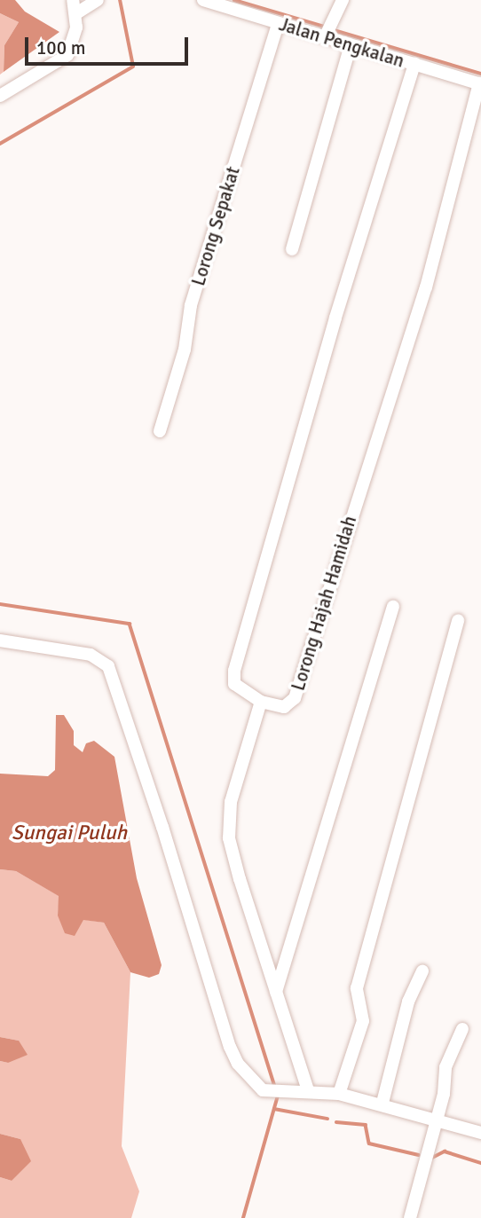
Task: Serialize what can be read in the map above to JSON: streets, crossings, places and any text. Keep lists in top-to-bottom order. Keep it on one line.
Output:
{"streets":{"street":["Jalan Pengkalan","Lorong Sepakat","Lorong Hajah Hamidah"]},"crossings":[["Jalan Pengkalan","Lorong Sepakat"],["Jalan Pengkalan","Lorong Hajah Hamidah"]],"water":["Sungai Puluh"],"scale_bar":"100 m"}
